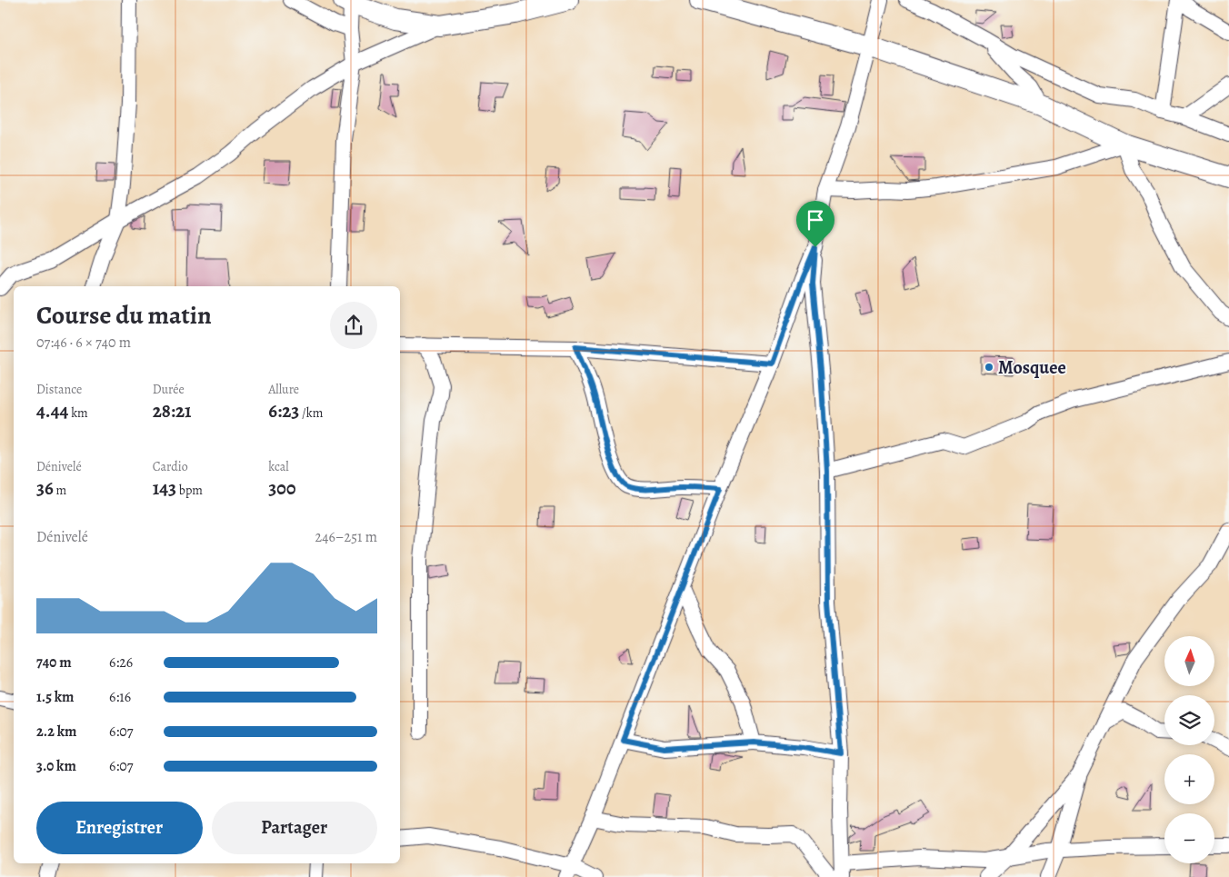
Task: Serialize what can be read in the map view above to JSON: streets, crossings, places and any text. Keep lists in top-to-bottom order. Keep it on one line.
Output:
{"places":["Mosquee"],"north":"top","page":{"heading":["Course du matin","07:46 · 6 × 740 m"],"stats":[["Distance","4.44 km"],["Durée","28:21"],["Allure","6:23 /km"],["Dénivelé","36 m"],["Cardio","143 bpm"],["kcal","300"]],"chart":["Dénivelé","246–251 m"],"map_buttons":["+","−"],"list":[{"name":"740 m","note":"6:26"},{"name":"1.5 km","note":"6:16"},{"name":"2.2 km","note":"6:07"},{"name":"3.0 km","note":"6:07"}],"buttons":["Enregistrer","Partager"]}}
